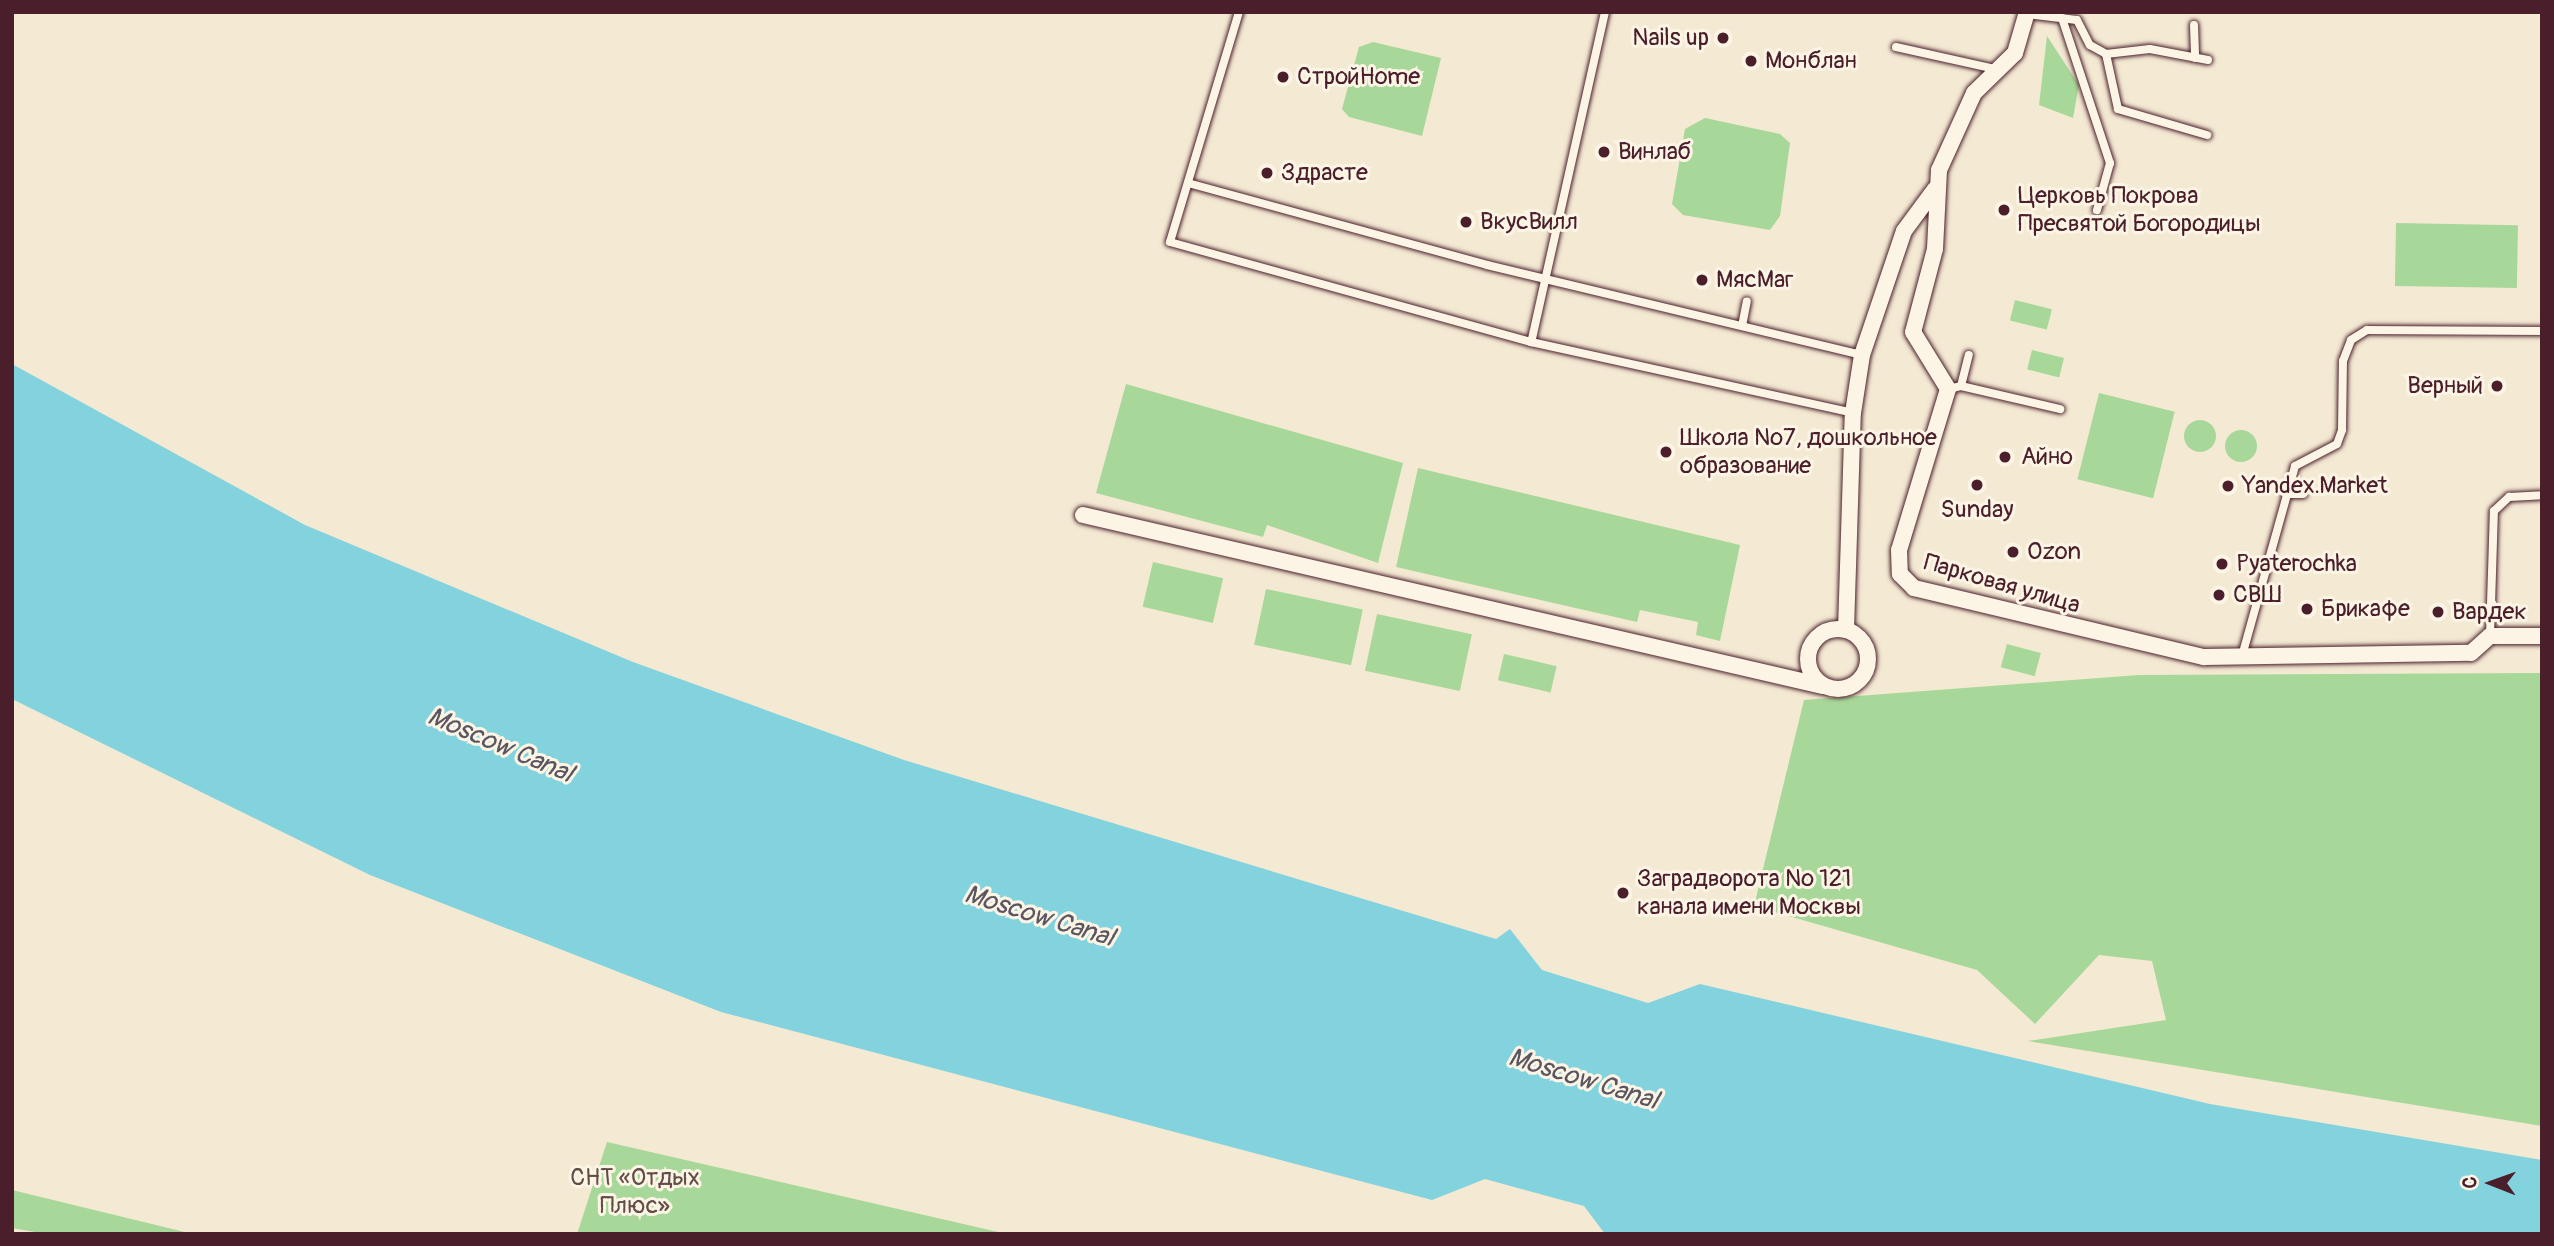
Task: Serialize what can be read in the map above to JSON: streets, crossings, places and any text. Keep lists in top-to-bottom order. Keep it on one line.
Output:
{"streets":{"street":["Парковая улица"]},"water":["Moscow Canal"],"parks":["СНТ «Отдых Плюс»"],"places":["Nails up","Монблан","СтройHome","Винлаб","Здрасте","Церковь Покрова Пресвятой Богородицы","ВкусВилл","МясМаг","Верный","Школа №7, дошкольное образование","Айно","Sunday","Yandex.Market","Ozon","Pyaterochka","СВШ","Брикафе","Вардек","Заградворота № 121 канала имени Москвы"],"north":"left"}
